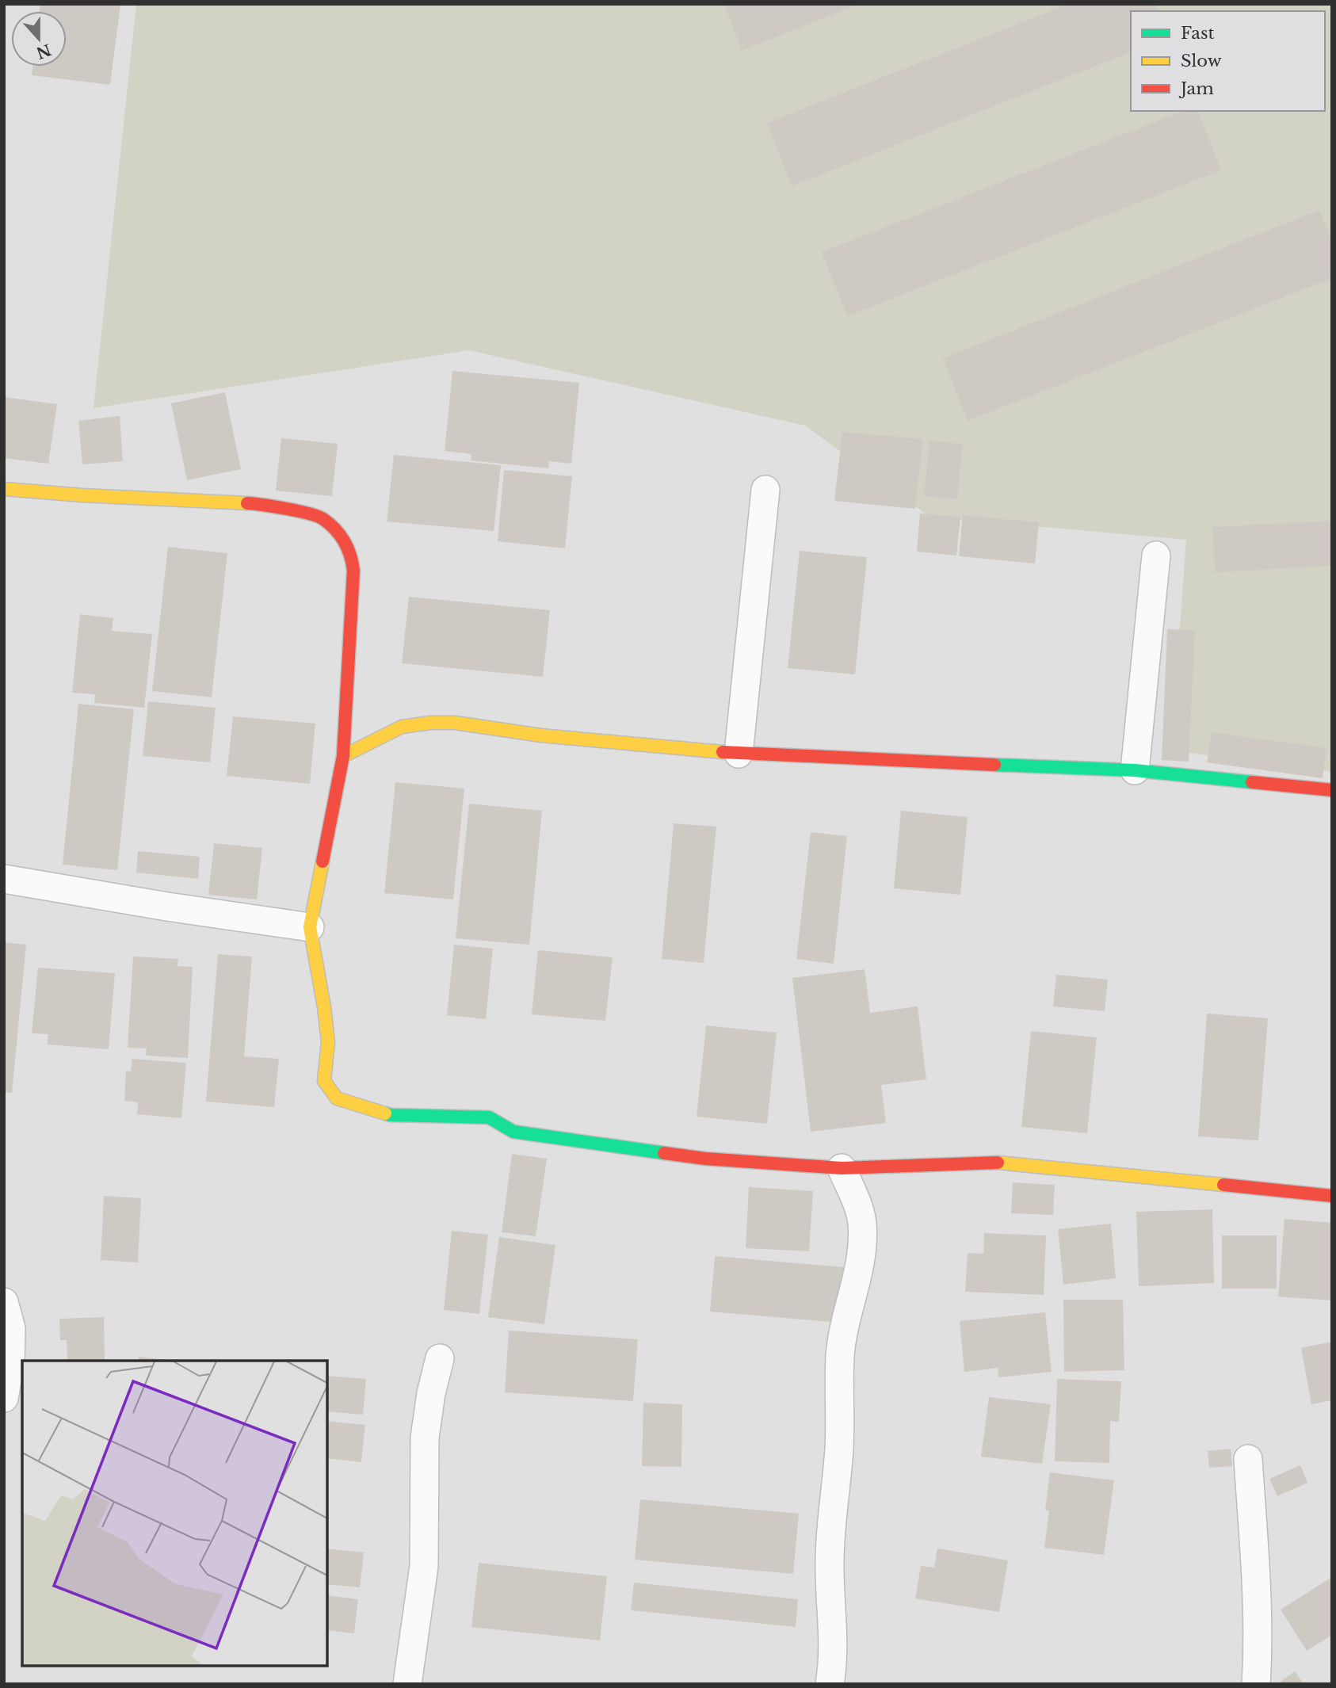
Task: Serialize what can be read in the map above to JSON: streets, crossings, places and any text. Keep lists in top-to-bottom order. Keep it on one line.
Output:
{"legend":["Fast","Slow","Jam"],"north":"bottom"}
